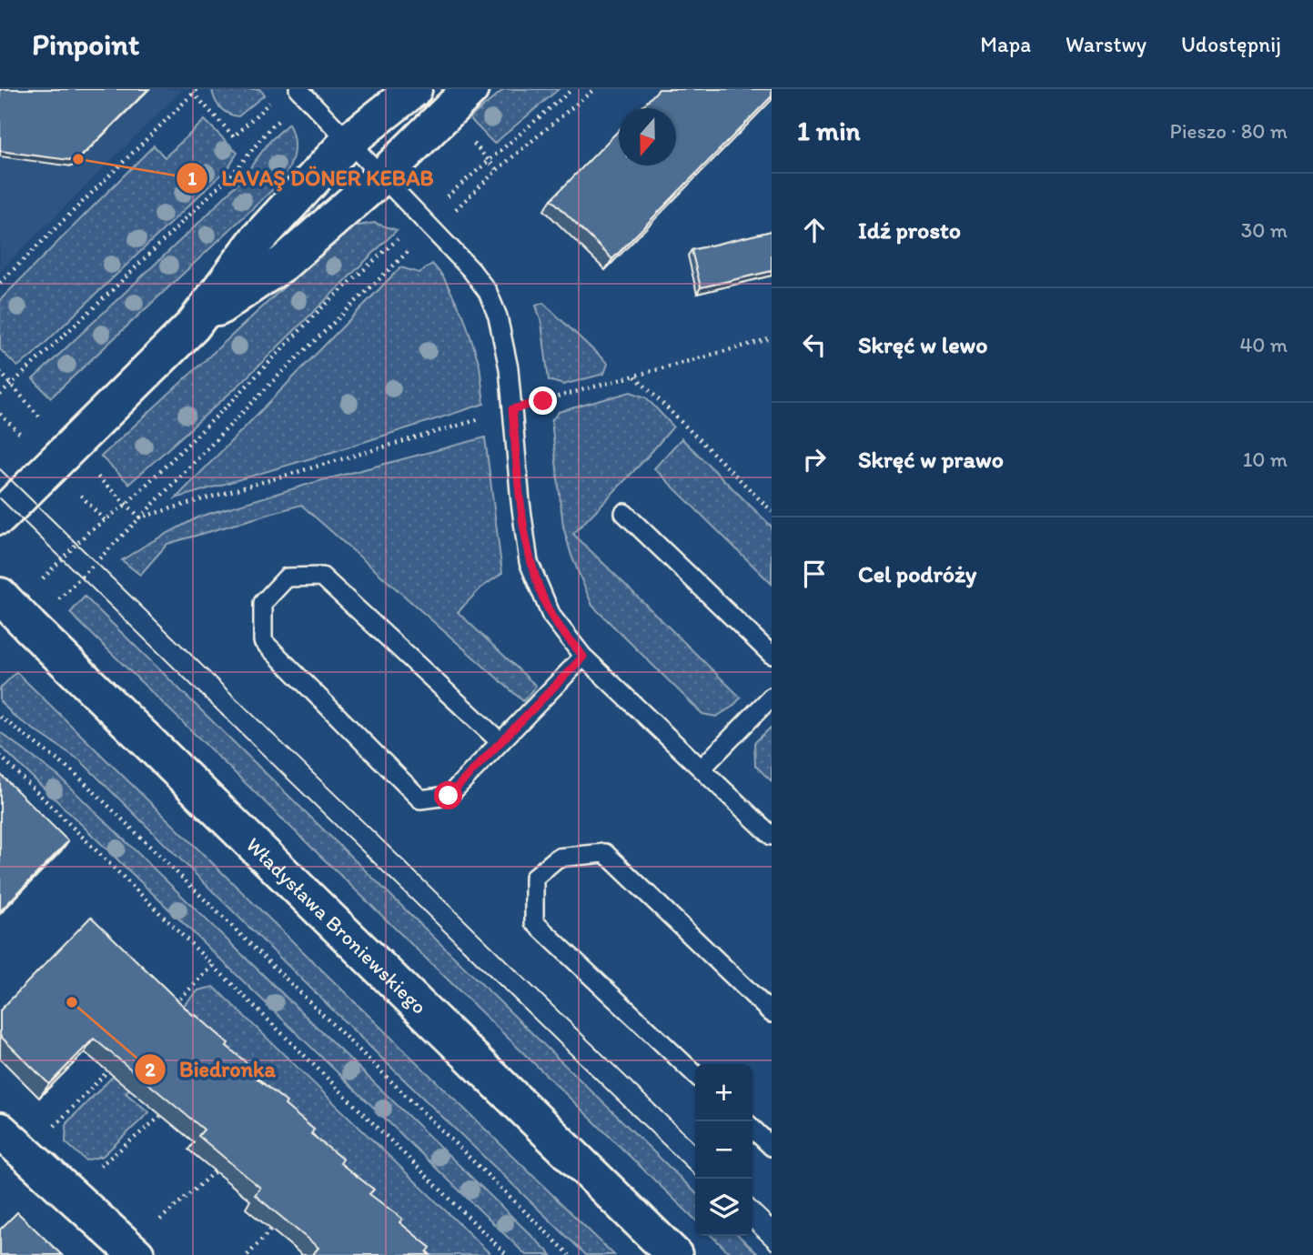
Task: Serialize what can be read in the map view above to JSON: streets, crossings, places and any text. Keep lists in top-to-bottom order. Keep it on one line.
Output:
{"streets":{"street":["Władysława Broniewskiego"]},"places":["LAVAŞ DÖNER KEBAB","Biedronka"],"north":"bottom","page":{"header":"Pinpoint","nav":["Mapa","Warstwy","Udostępnij"],"heading":["1 min","Pieszo · 80 m"],"list":[["Idź prosto","30 m"],["Skręć w lewo","40 m"],["Skręć w prawo","10 m"],"Cel podróży"],"map_buttons":["+","−"]}}
